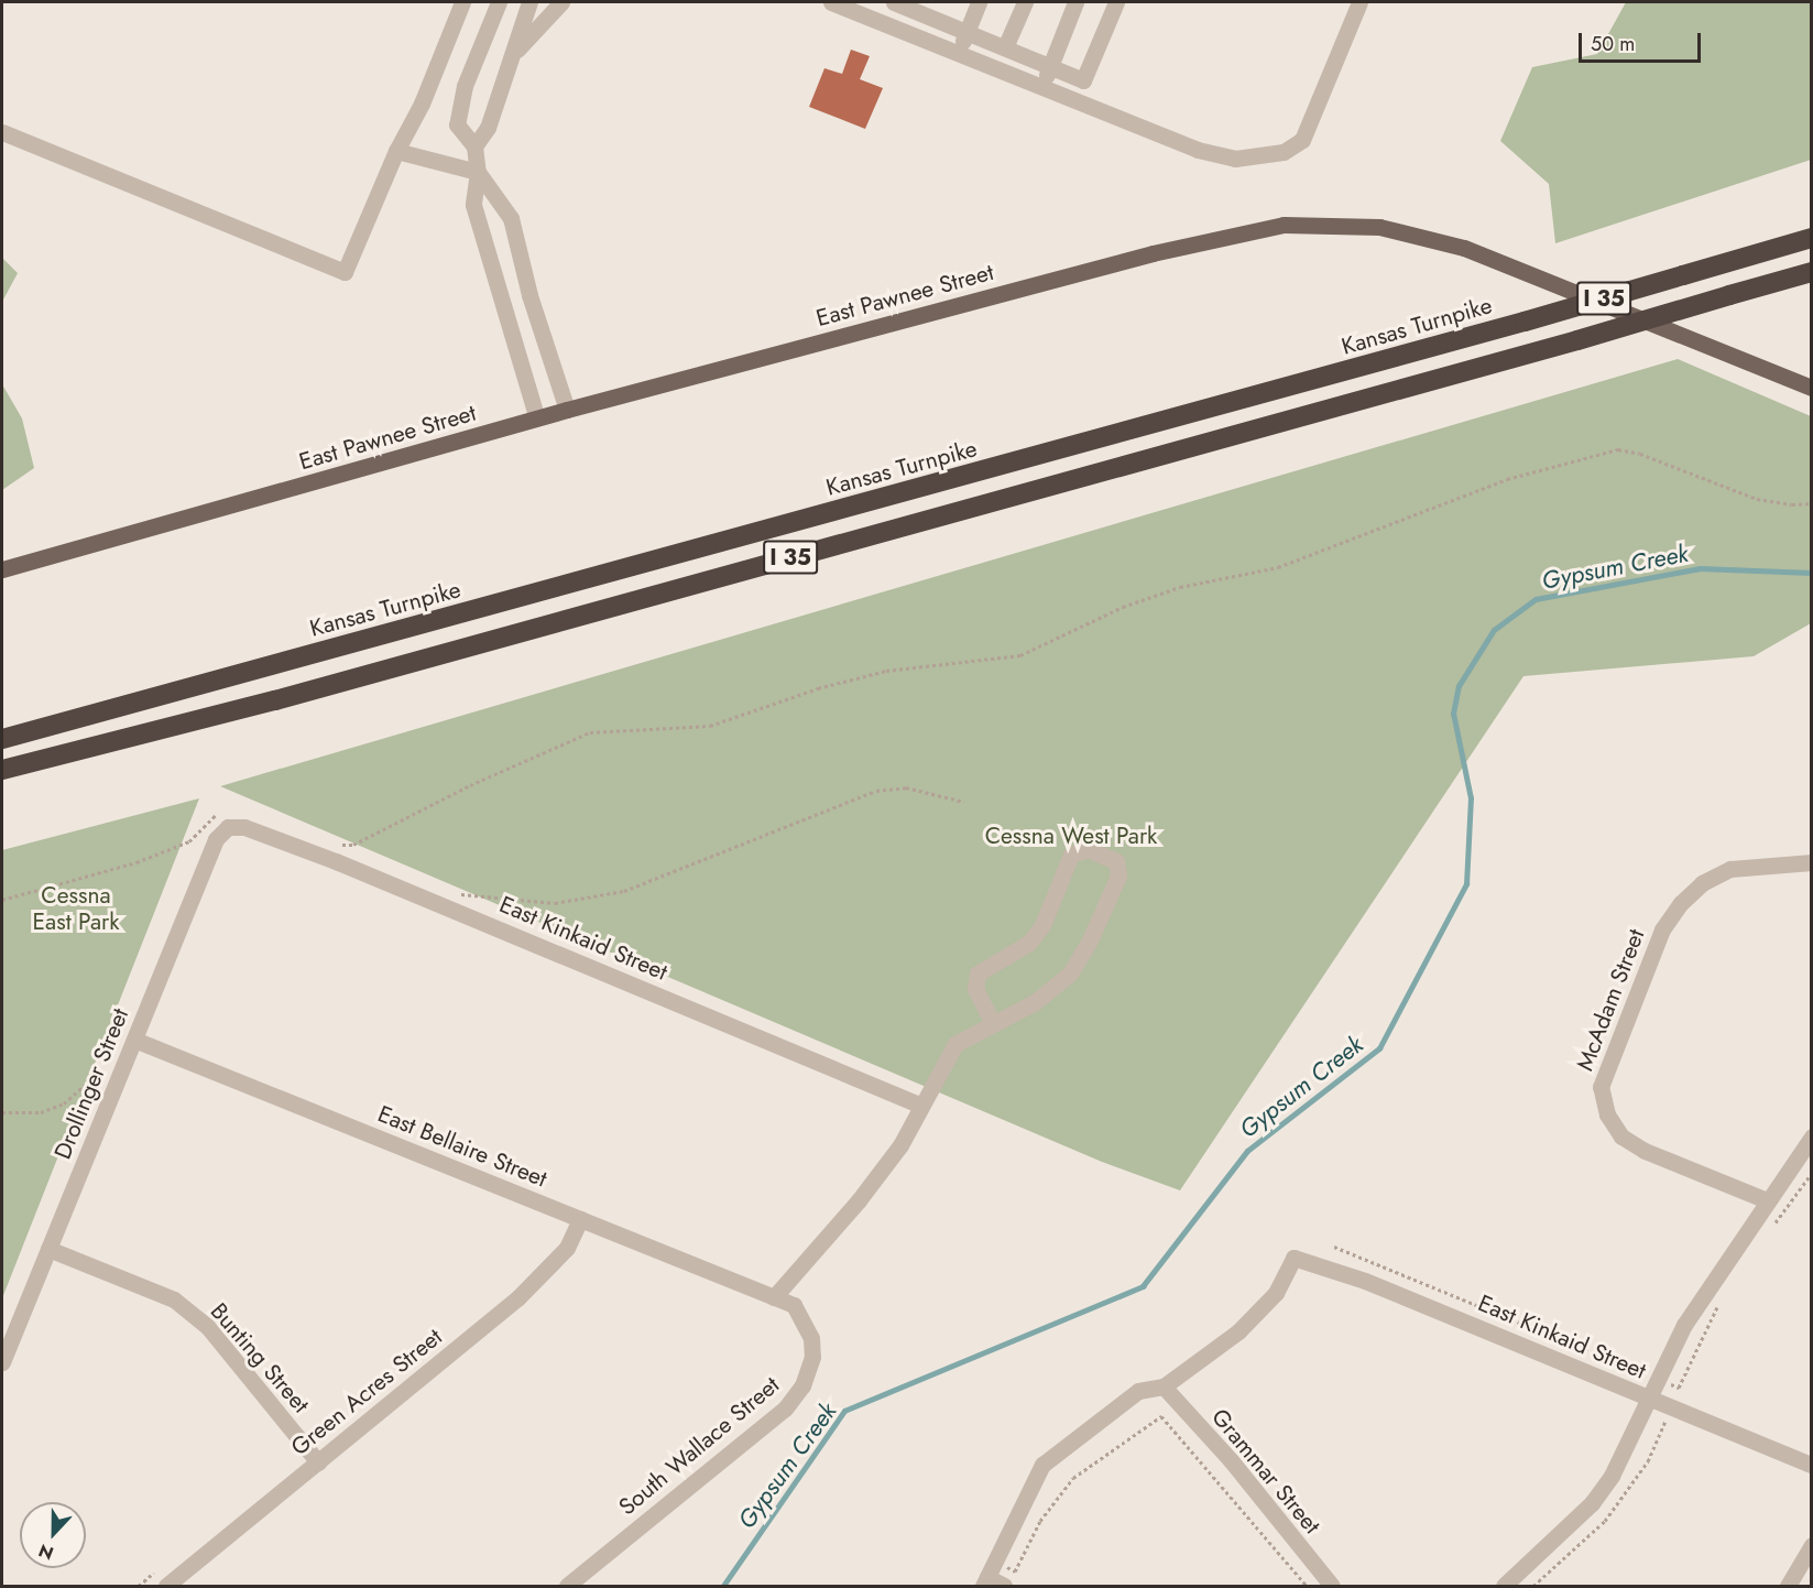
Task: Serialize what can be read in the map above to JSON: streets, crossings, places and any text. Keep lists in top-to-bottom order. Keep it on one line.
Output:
{"streets":{"highway":["I 35","Kansas Turnpike"],"main road":["East Pawnee Street"],"street":["East Kinkaid Street","McAdam Street","Drollinger Street","East Bellaire Street","Bunting Street","Green Acres Street","South Wallace Street","Grammar Street"]},"crossings":[["East Kinkaid Street","Drollinger Street"],["East Kinkaid Street","Grammar Street"],["Drollinger Street","East Bellaire Street"],["Drollinger Street","Bunting Street"],["East Bellaire Street","Green Acres Street"],["East Bellaire Street","South Wallace Street"],["Bunting Street","Green Acres Street"]],"water":["Gypsum Creek"],"parks":["Cessna West Park","Cessna East Park"],"scale_bar":"50 m","north":"bottom"}
